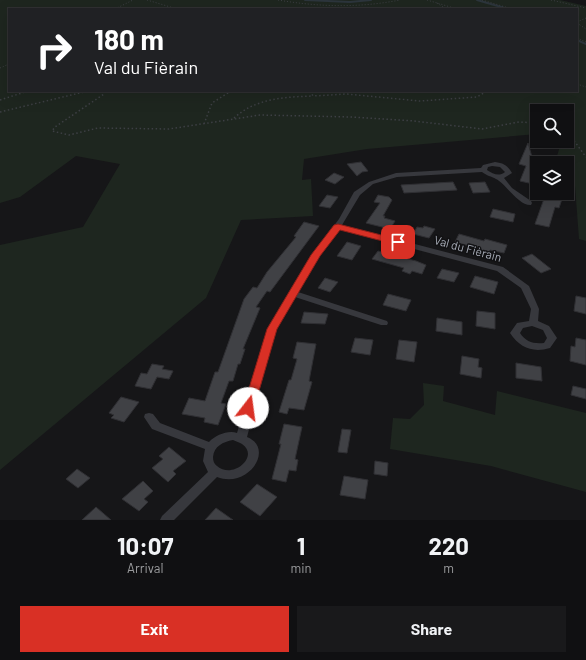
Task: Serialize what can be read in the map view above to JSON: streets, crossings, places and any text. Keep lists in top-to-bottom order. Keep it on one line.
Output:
{"streets":{"street":["Val du Fièrain"]},"page":{"turn":["180 m","Val du Fièrain"],"eta":["10:07","Arrival","1","min","220","m"],"buttons":["Exit","Share"]}}
